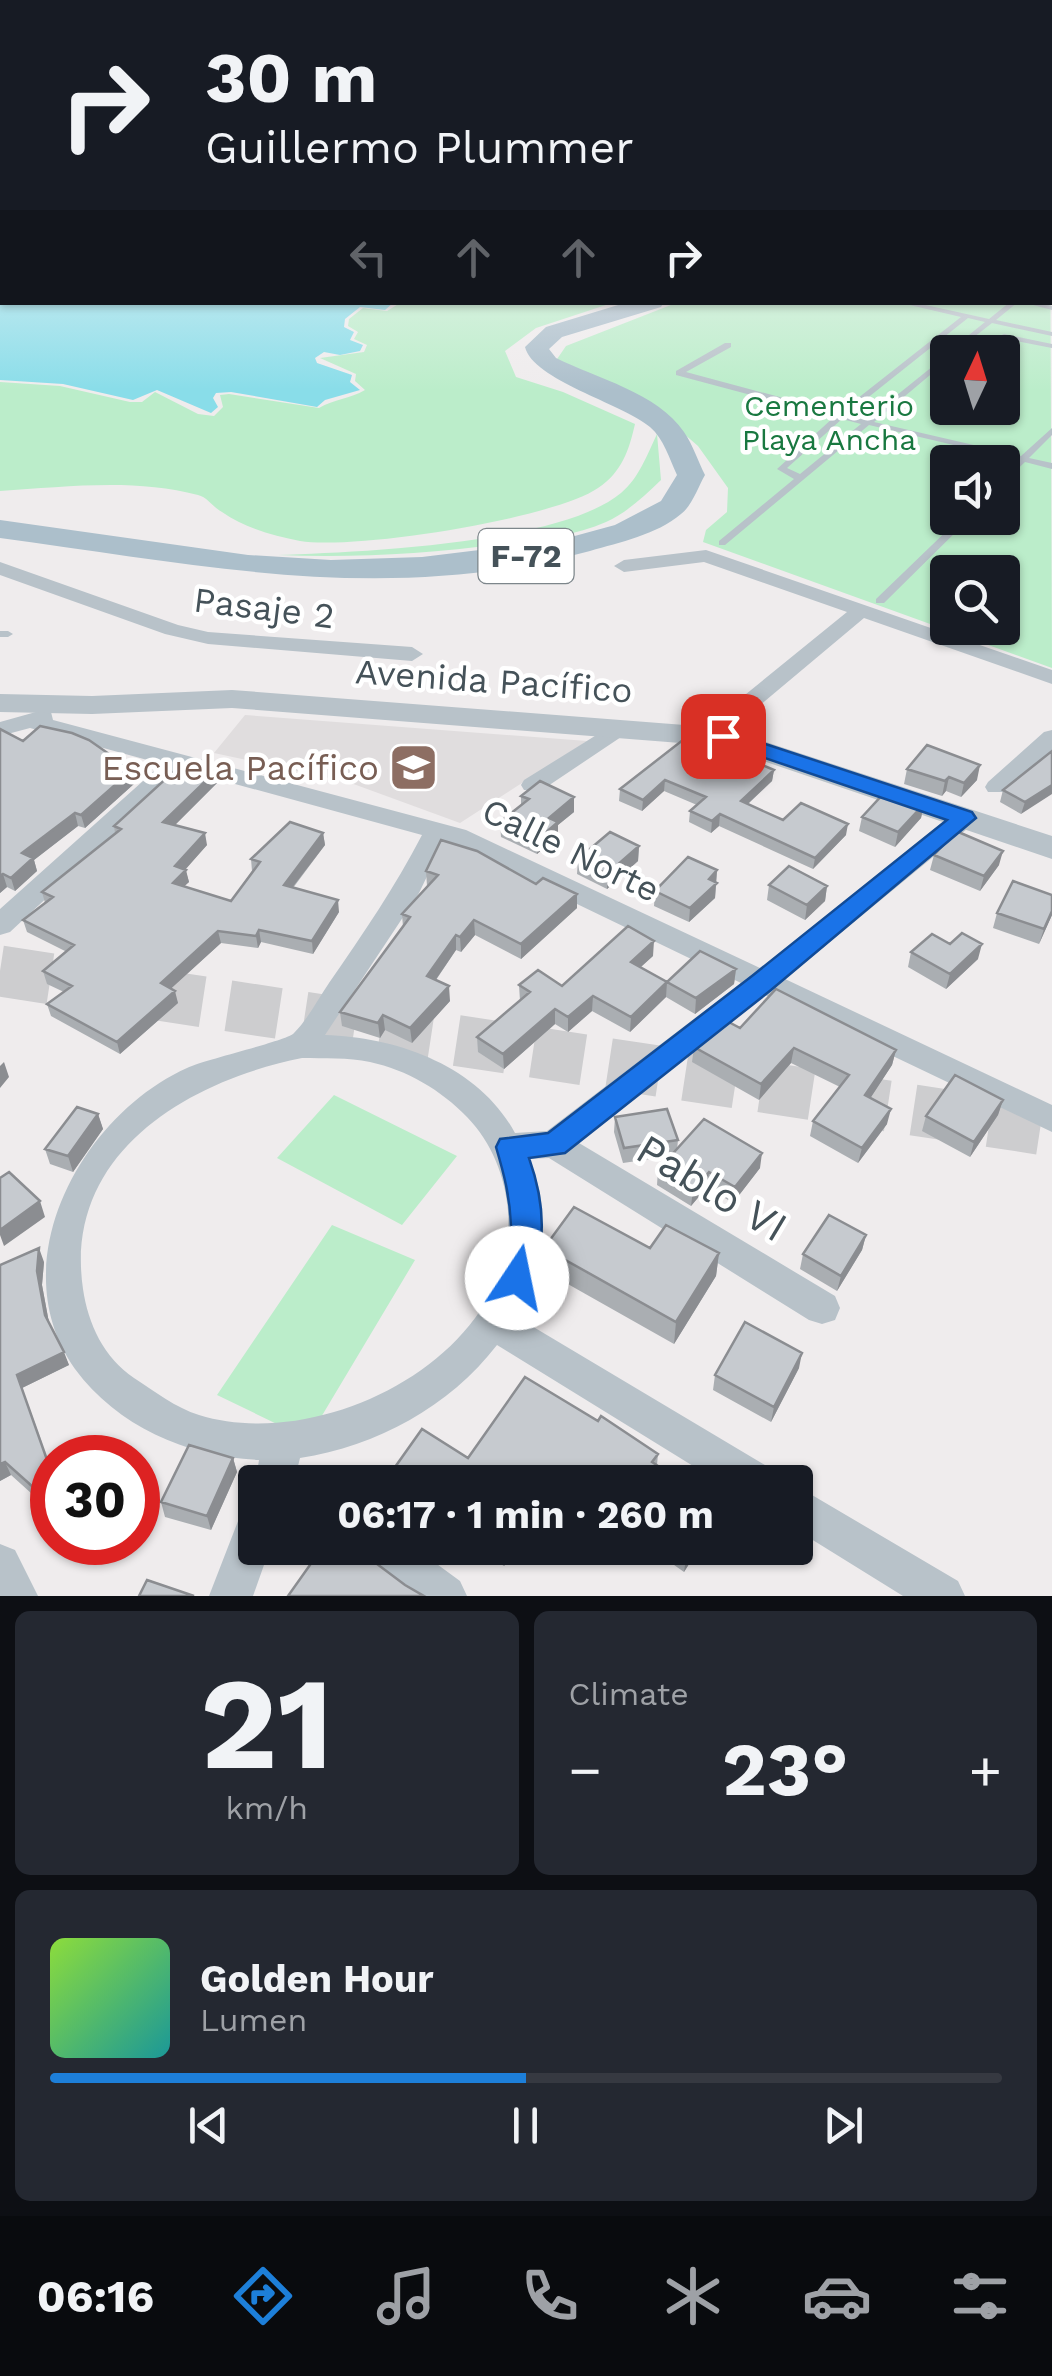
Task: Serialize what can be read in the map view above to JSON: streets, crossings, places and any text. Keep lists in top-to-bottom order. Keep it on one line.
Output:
{"streets":{"main road":["F-72"],"street":["Pasaje 2","Avenida Pacífico","Calle Norte","Pablo VI"]},"parks":["Cementerio Playa Ancha"],"places":{"school or university":["Escuela Pacífico"]},"north":"top","page":{"turn":["30 m","Guillermo Plummer"],"limit":"30","trip":"06:17 · 1 min · 260 m","tile":[["21","km/h"],"Climate"],"heat":["−","23°","+"],"song":["Golden Hour","Lumen"],"tabs":"06:16"}}
